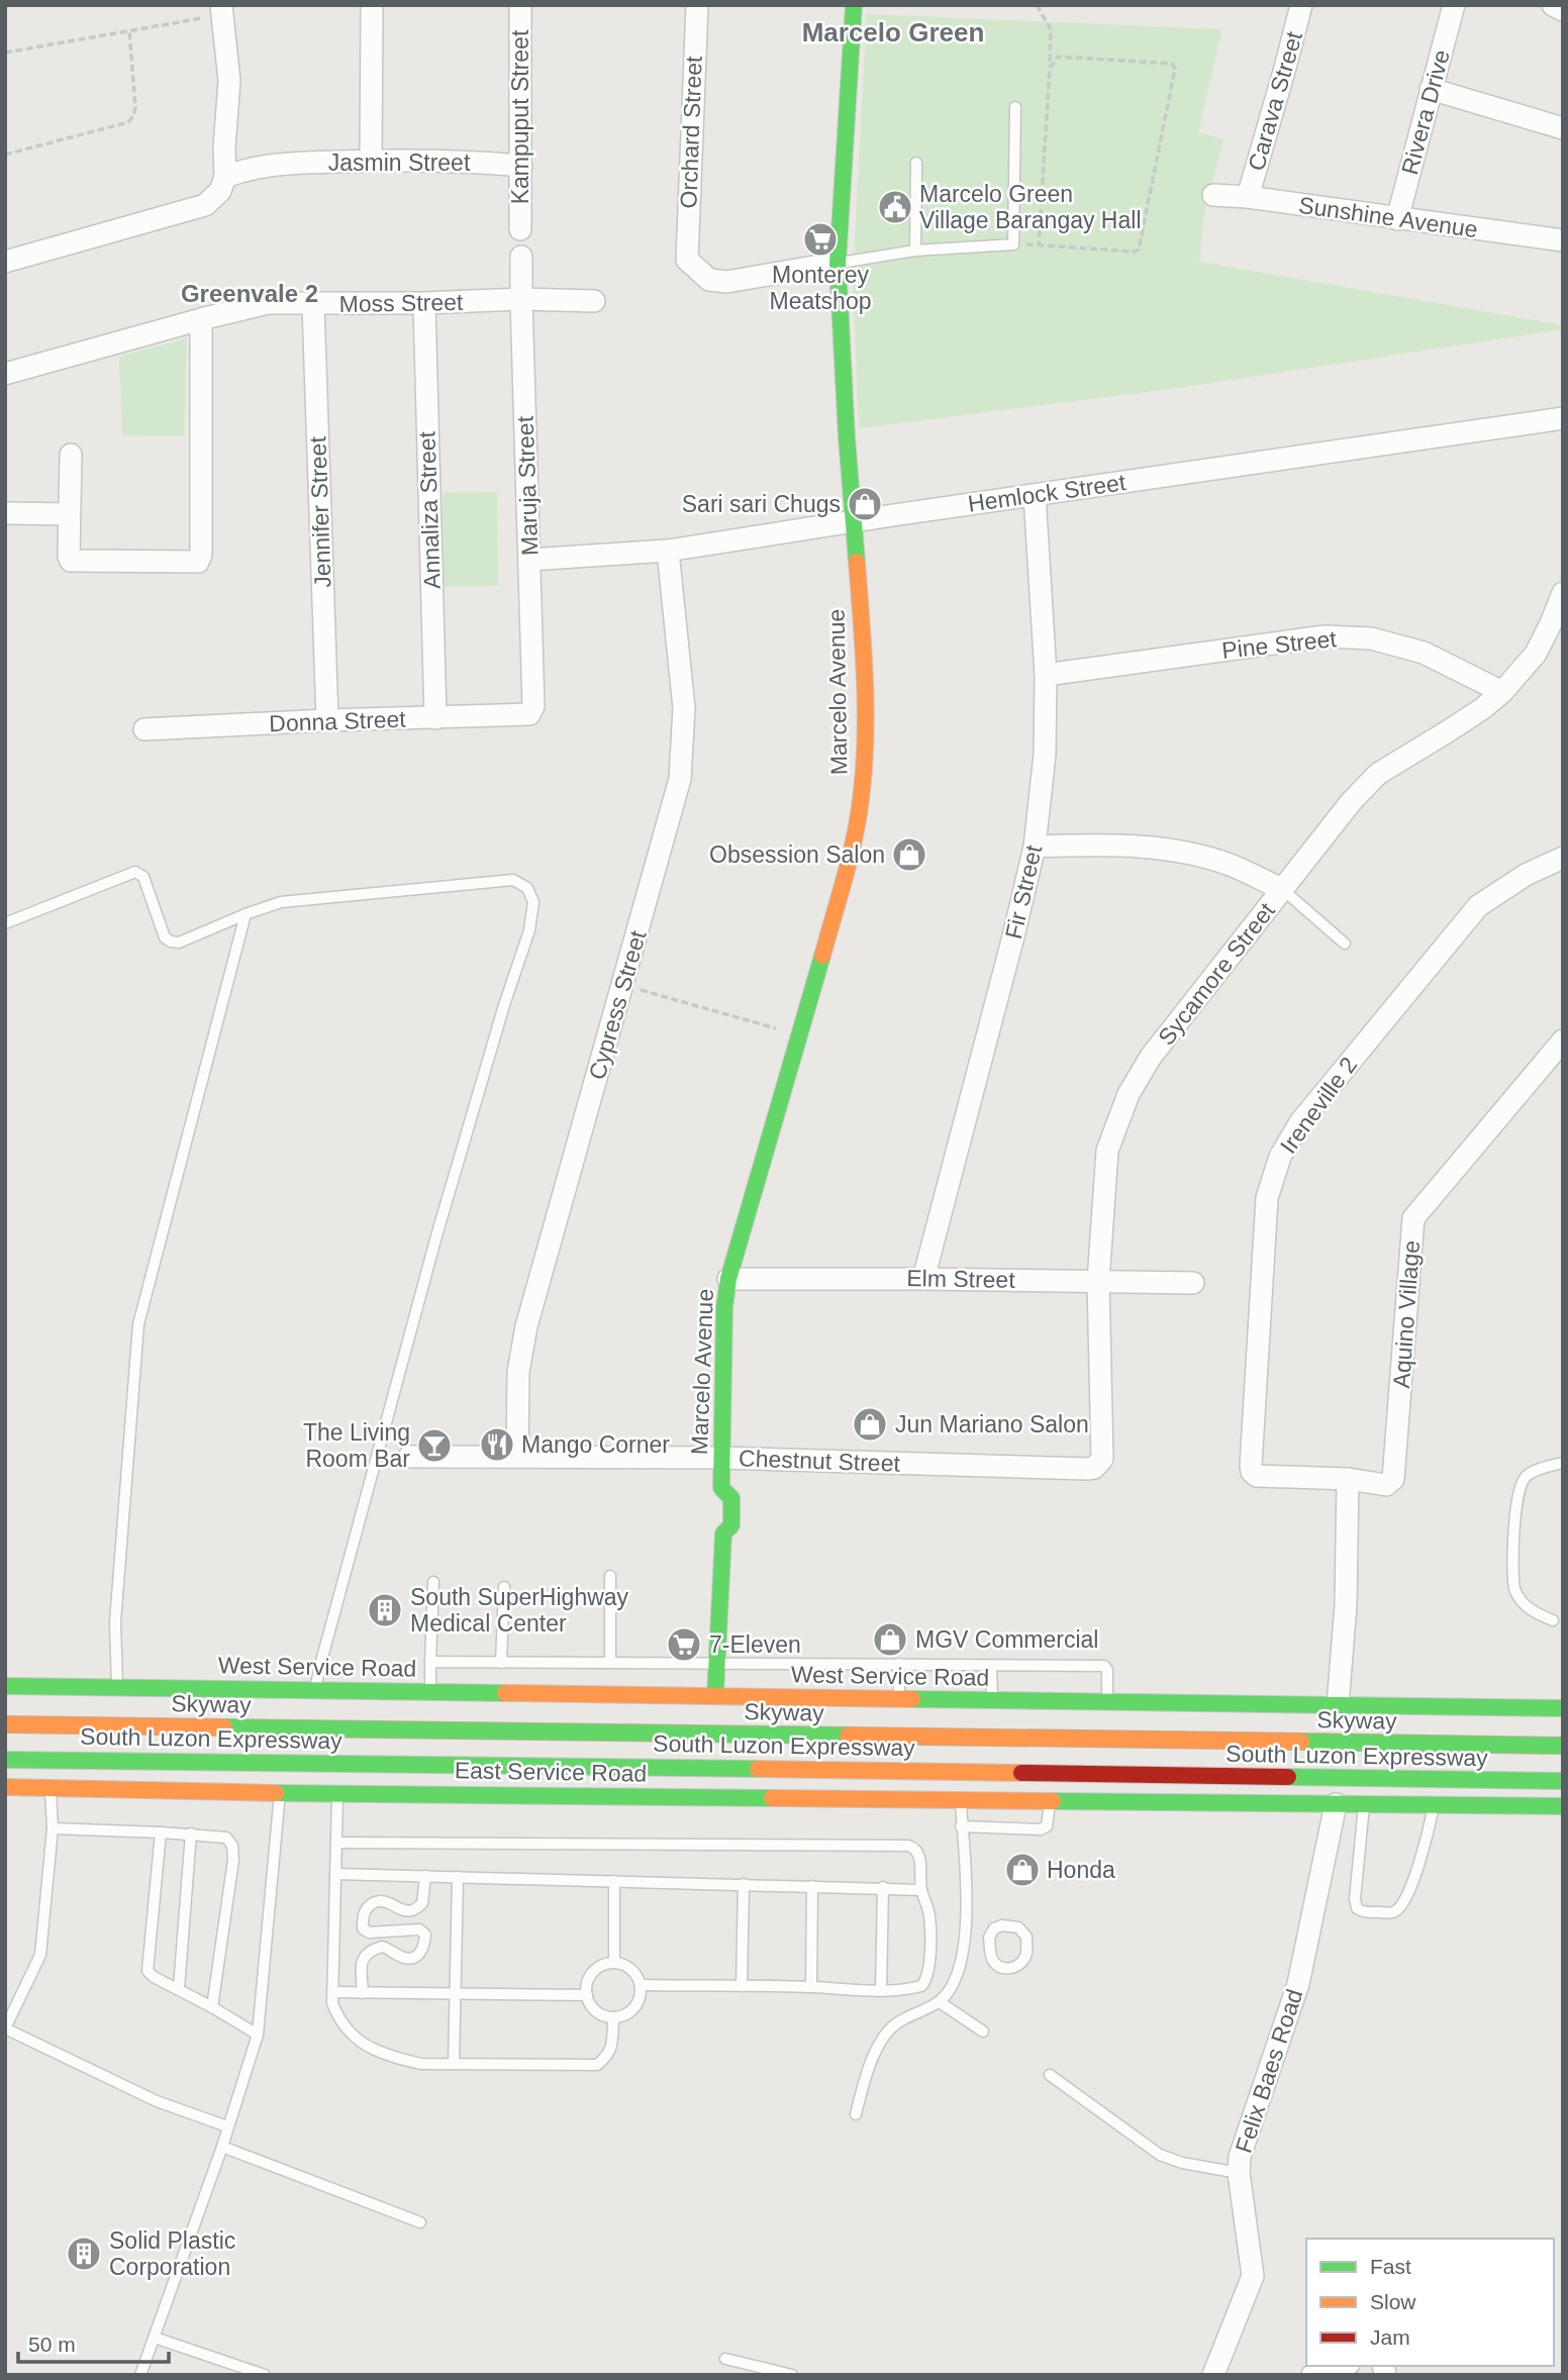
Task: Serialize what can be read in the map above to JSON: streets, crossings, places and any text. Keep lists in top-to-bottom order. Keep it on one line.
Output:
{"streets":{"main road":["Marcelo Avenue","West Service Road","Skyway","South Luzon Expressway","East Service Road"],"street":["Carava Street","Rivera Drive","Kampuput Street","Orchard Street","Jasmin Street","Sunshine Avenue","Moss Street","Maruja Street","Hemlock Street","Annaliza Street","Jennifer Street","Pine Street","Donna Street","Fir Street","Sycamore Street","Cypress Street","Ireneville 2","Elm Street","Aquino Village","Chestnut Street","Felix Baes Road"]},"crossings":[["Carava Street","Sunshine Avenue"],["Rivera Drive","Sunshine Avenue"],["Kampuput Street","Jasmin Street"],["Orchard Street","Marcelo Avenue"],["Moss Street","Maruja Street"],["Moss Street","Annaliza Street"],["Moss Street","Jennifer Street"],["Maruja Street","Hemlock Street"],["Maruja Street","Donna Street"],["Hemlock Street","Marcelo Avenue"],["Hemlock Street","Fir Street"],["Hemlock Street","Cypress Street"],["Annaliza Street","Donna Street"],["Jennifer Street","Donna Street"],["Pine Street","Fir Street"],["Pine Street","Sycamore Street"],["Marcelo Avenue","Elm Street"],["Marcelo Avenue","Chestnut Street"],["Marcelo Avenue","West Service Road"],["Fir Street","Elm Street"],["Sycamore Street","Elm Street"],["Sycamore Street","Chestnut Street"],["Cypress Street","Chestnut Street"],["Ireneville 2","Aquino Village"],["East Service Road","Felix Baes Road"]],"districts":["Marcelo Green","Greenvale 2"],"places":{"public building":["Marcelo Green Village Barangay Hall"],"supermarket":["Monterey Meatshop","7-Eleven"],"shop":["Sari sari Chugs","Obsession Salon","Jun Mariano Salon","MGV Commercial","Honda"],"restaurant":["Mango Corner"],"bar":["The Living Room Bar"],"building":["South SuperHighway Medical Center","Solid Plastic Corporation"]},"legend":["Fast","Slow","Jam"],"scale_bar":"50 m"}
